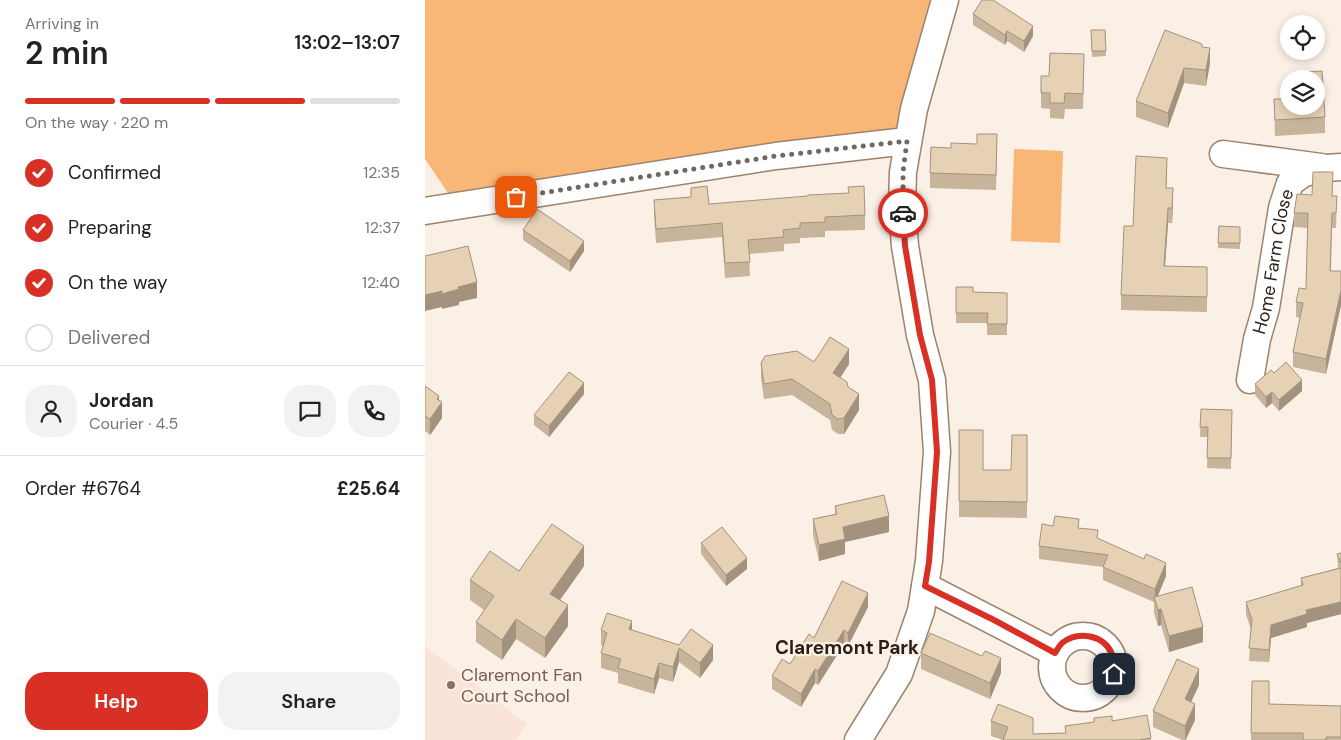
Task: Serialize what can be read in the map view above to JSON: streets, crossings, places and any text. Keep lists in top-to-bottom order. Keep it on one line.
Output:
{"streets":{"street":["Home Farm Close"]},"districts":["Claremont Park"],"places":["Claremont Fan Court School"],"page":{"heading":["2 min","Arriving in","13:02–13:07"],"panel":["Jordan","Courier · 4.5","Order #6764","£25.64"],"bar":"On the way · 220 m","list":[["Confirmed","12:35"],["Preparing","12:37"],["On the way","12:40"],"Delivered"],"buttons":["Help","Share"]}}
